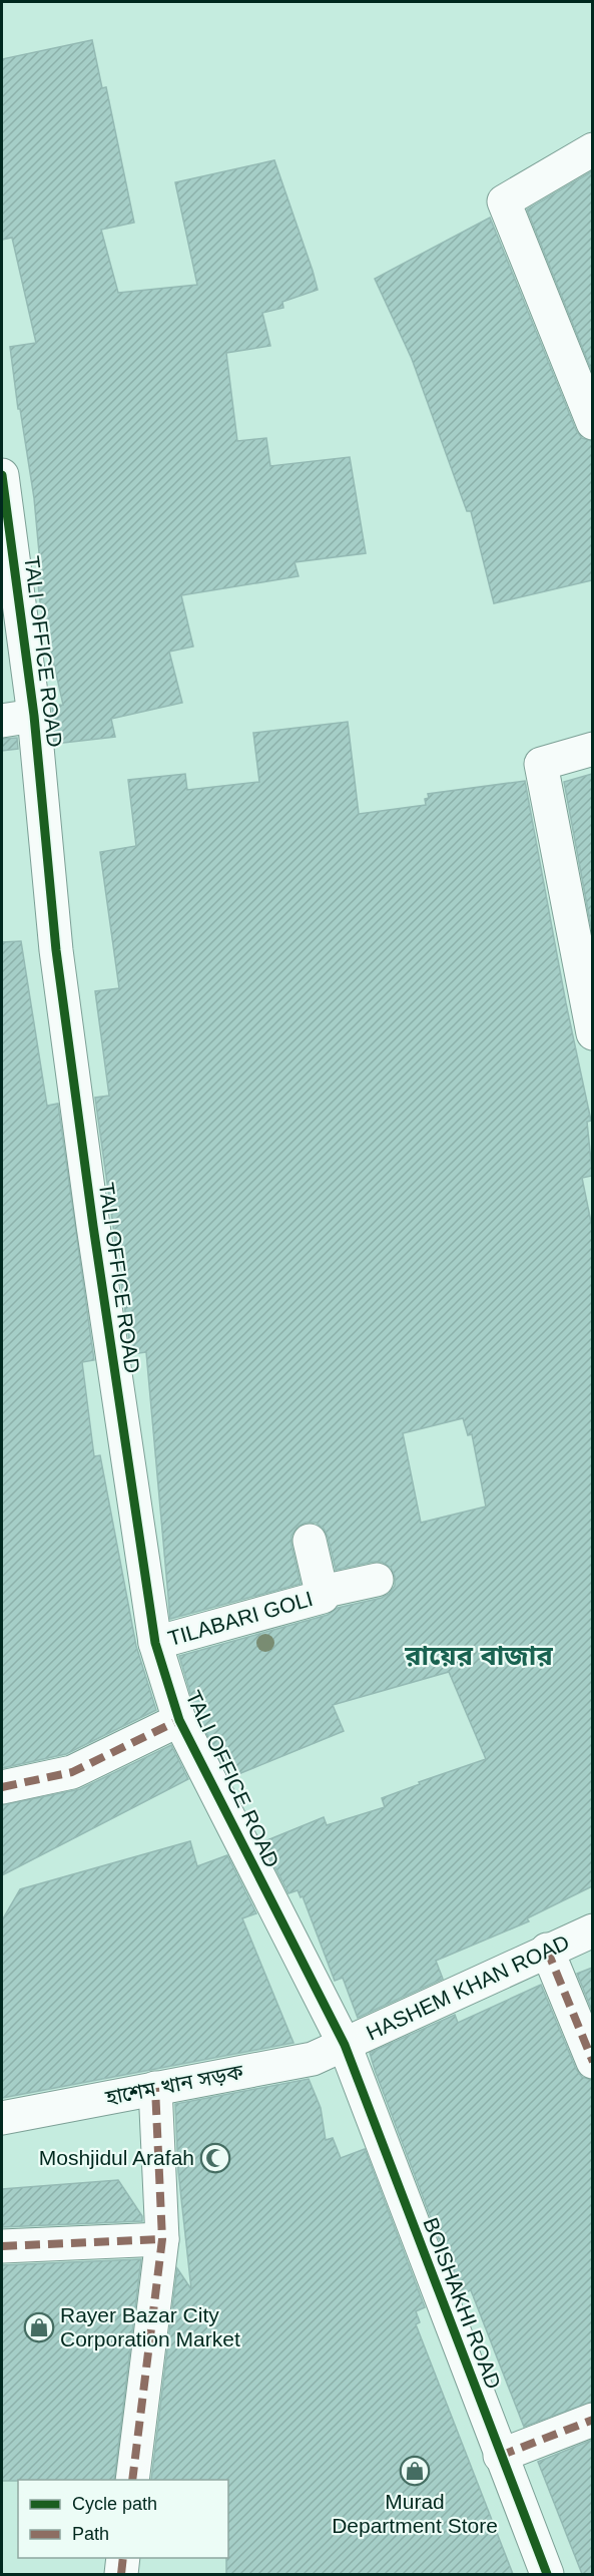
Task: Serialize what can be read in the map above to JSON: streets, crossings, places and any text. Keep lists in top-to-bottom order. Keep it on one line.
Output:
{"streets":{"street":["TALI OFFICE ROAD","TILABARI GOLI","HASHEM KHAN ROAD","হাশেম খান সড়ক","BOISHAKHI ROAD"]},"crossings":[["TALI OFFICE ROAD","TILABARI GOLI"],["TALI OFFICE ROAD","HASHEM KHAN ROAD"],["TALI OFFICE ROAD","হাশেম খান সড়ক"],["TALI OFFICE ROAD","BOISHAKHI ROAD"],["HASHEM KHAN ROAD","হাশেম খান সড়ক"],["HASHEM KHAN ROAD","BOISHAKHI ROAD"],["হাশেম খান সড়ক","BOISHAKHI ROAD"]],"districts":["রায়ের বাজার"],"places":{"mosque":["Moshjidul Arafah"],"shop":["Rayer Bazar City Corporation Market","Murad Department Store"]},"legend":["Cycle path","Path"]}
